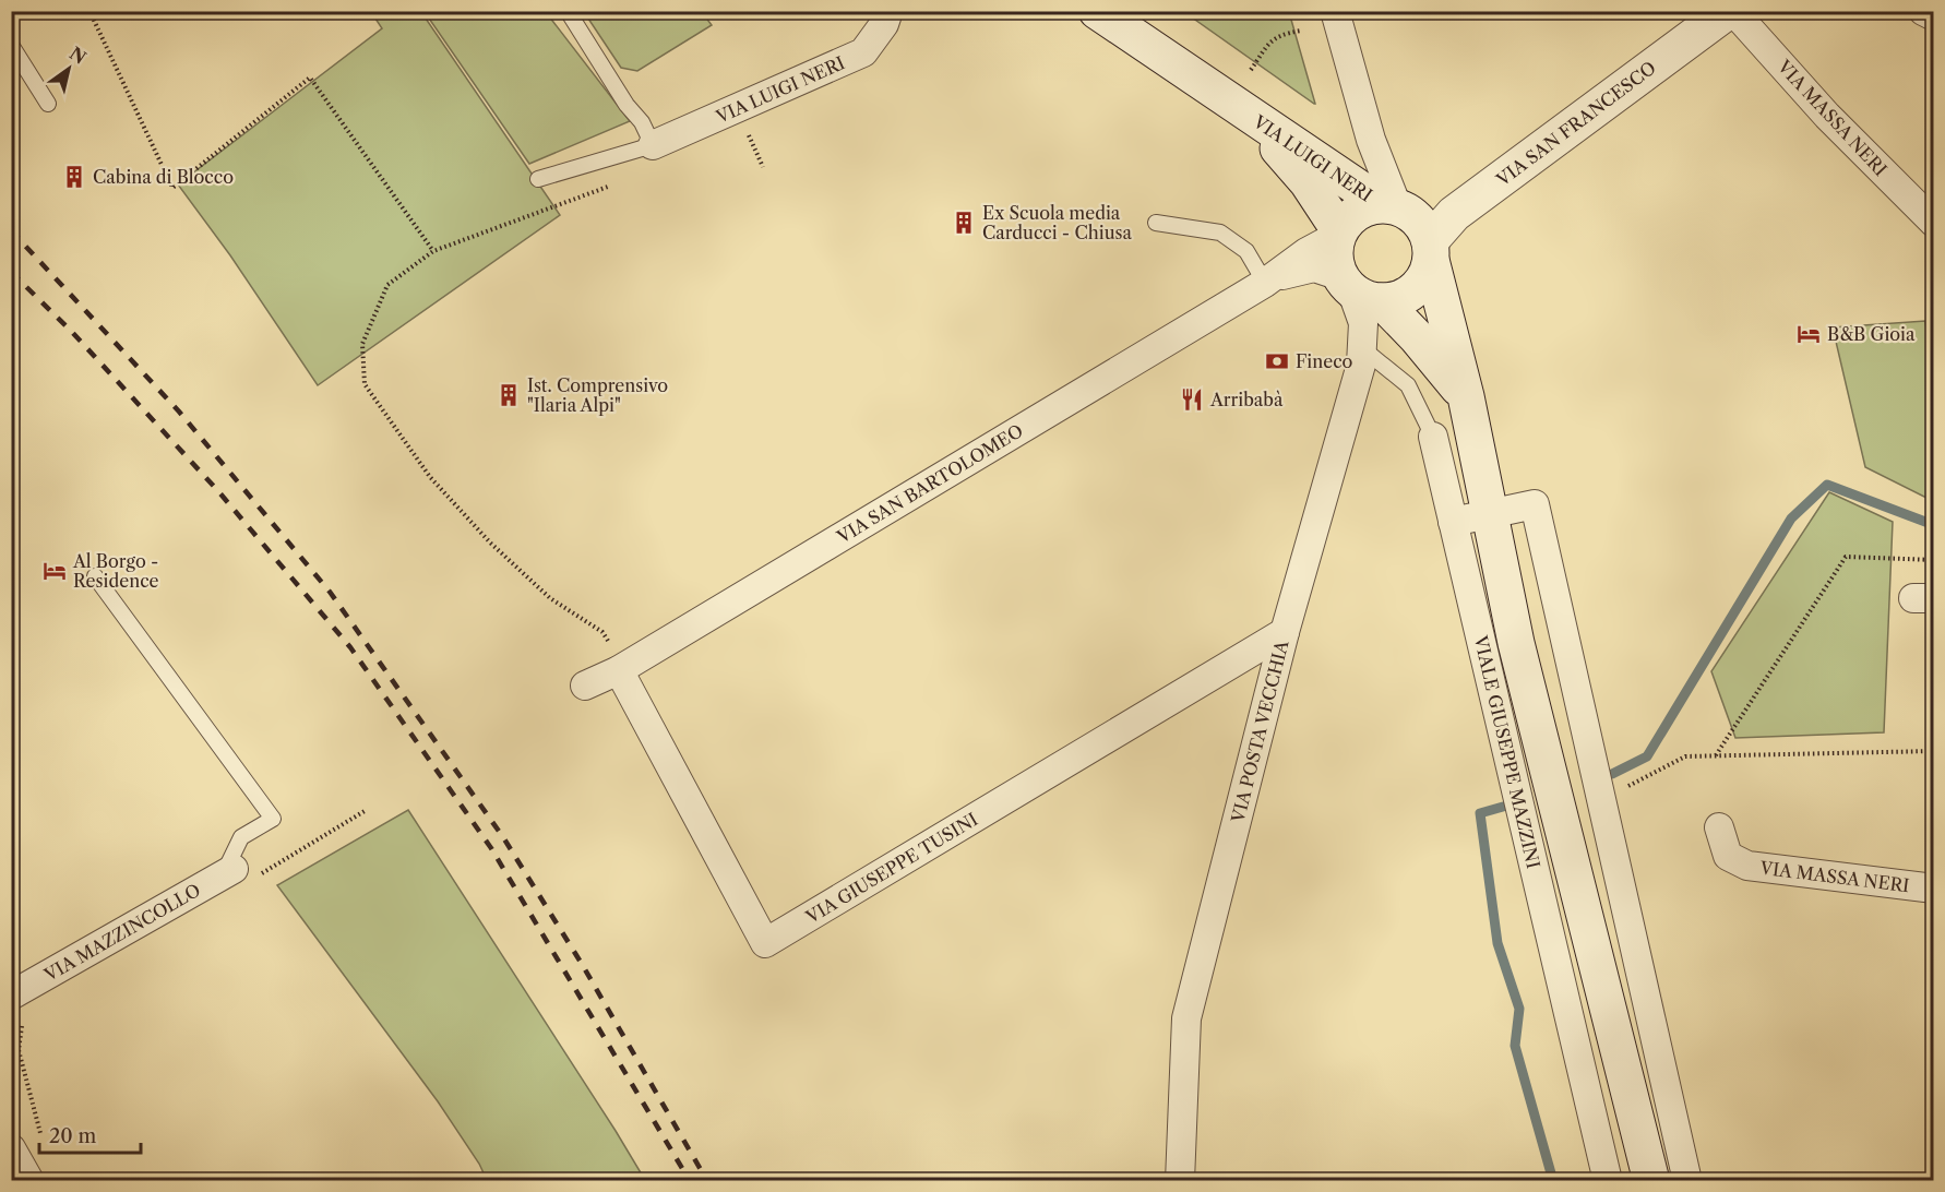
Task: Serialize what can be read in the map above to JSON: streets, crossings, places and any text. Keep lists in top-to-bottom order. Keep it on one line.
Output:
{"streets":{"main road":["VIA LUIGI NERI","VIA SAN FRANCESCO","VIALE GIUSEPPE MAZZINI"],"street":["VIA MASSA NERI","VIA SAN BARTOLOMEO","VIA POSTA VECCHIA","VIA GIUSEPPE TUSINI","VIA MAZZINCOLLO"]},"crossings":[["VIA LUIGI NERI","VIA SAN FRANCESCO"],["VIA LUIGI NERI","VIA POSTA VECCHIA"],["VIA LUIGI NERI","VIALE GIUSEPPE MAZZINI"],["VIA SAN FRANCESCO","VIA POSTA VECCHIA"],["VIA SAN FRANCESCO","VIALE GIUSEPPE MAZZINI"],["VIA SAN BARTOLOMEO","VIA GIUSEPPE TUSINI"],["VIA POSTA VECCHIA","VIALE GIUSEPPE MAZZINI"],["VIA POSTA VECCHIA","VIA GIUSEPPE TUSINI"]],"places":{"building":["Cabina di Blocco","Ex Scuola media Carducci - Chiusa","Ist. Comprensivo \"Ilaria Alpi\""],"hotel":["B&B Gioia","Al Borgo - Residence"],"bank":["Fineco"],"restaurant":["Arribabà"]},"scale_bar":"20 m","north":"top right"}
